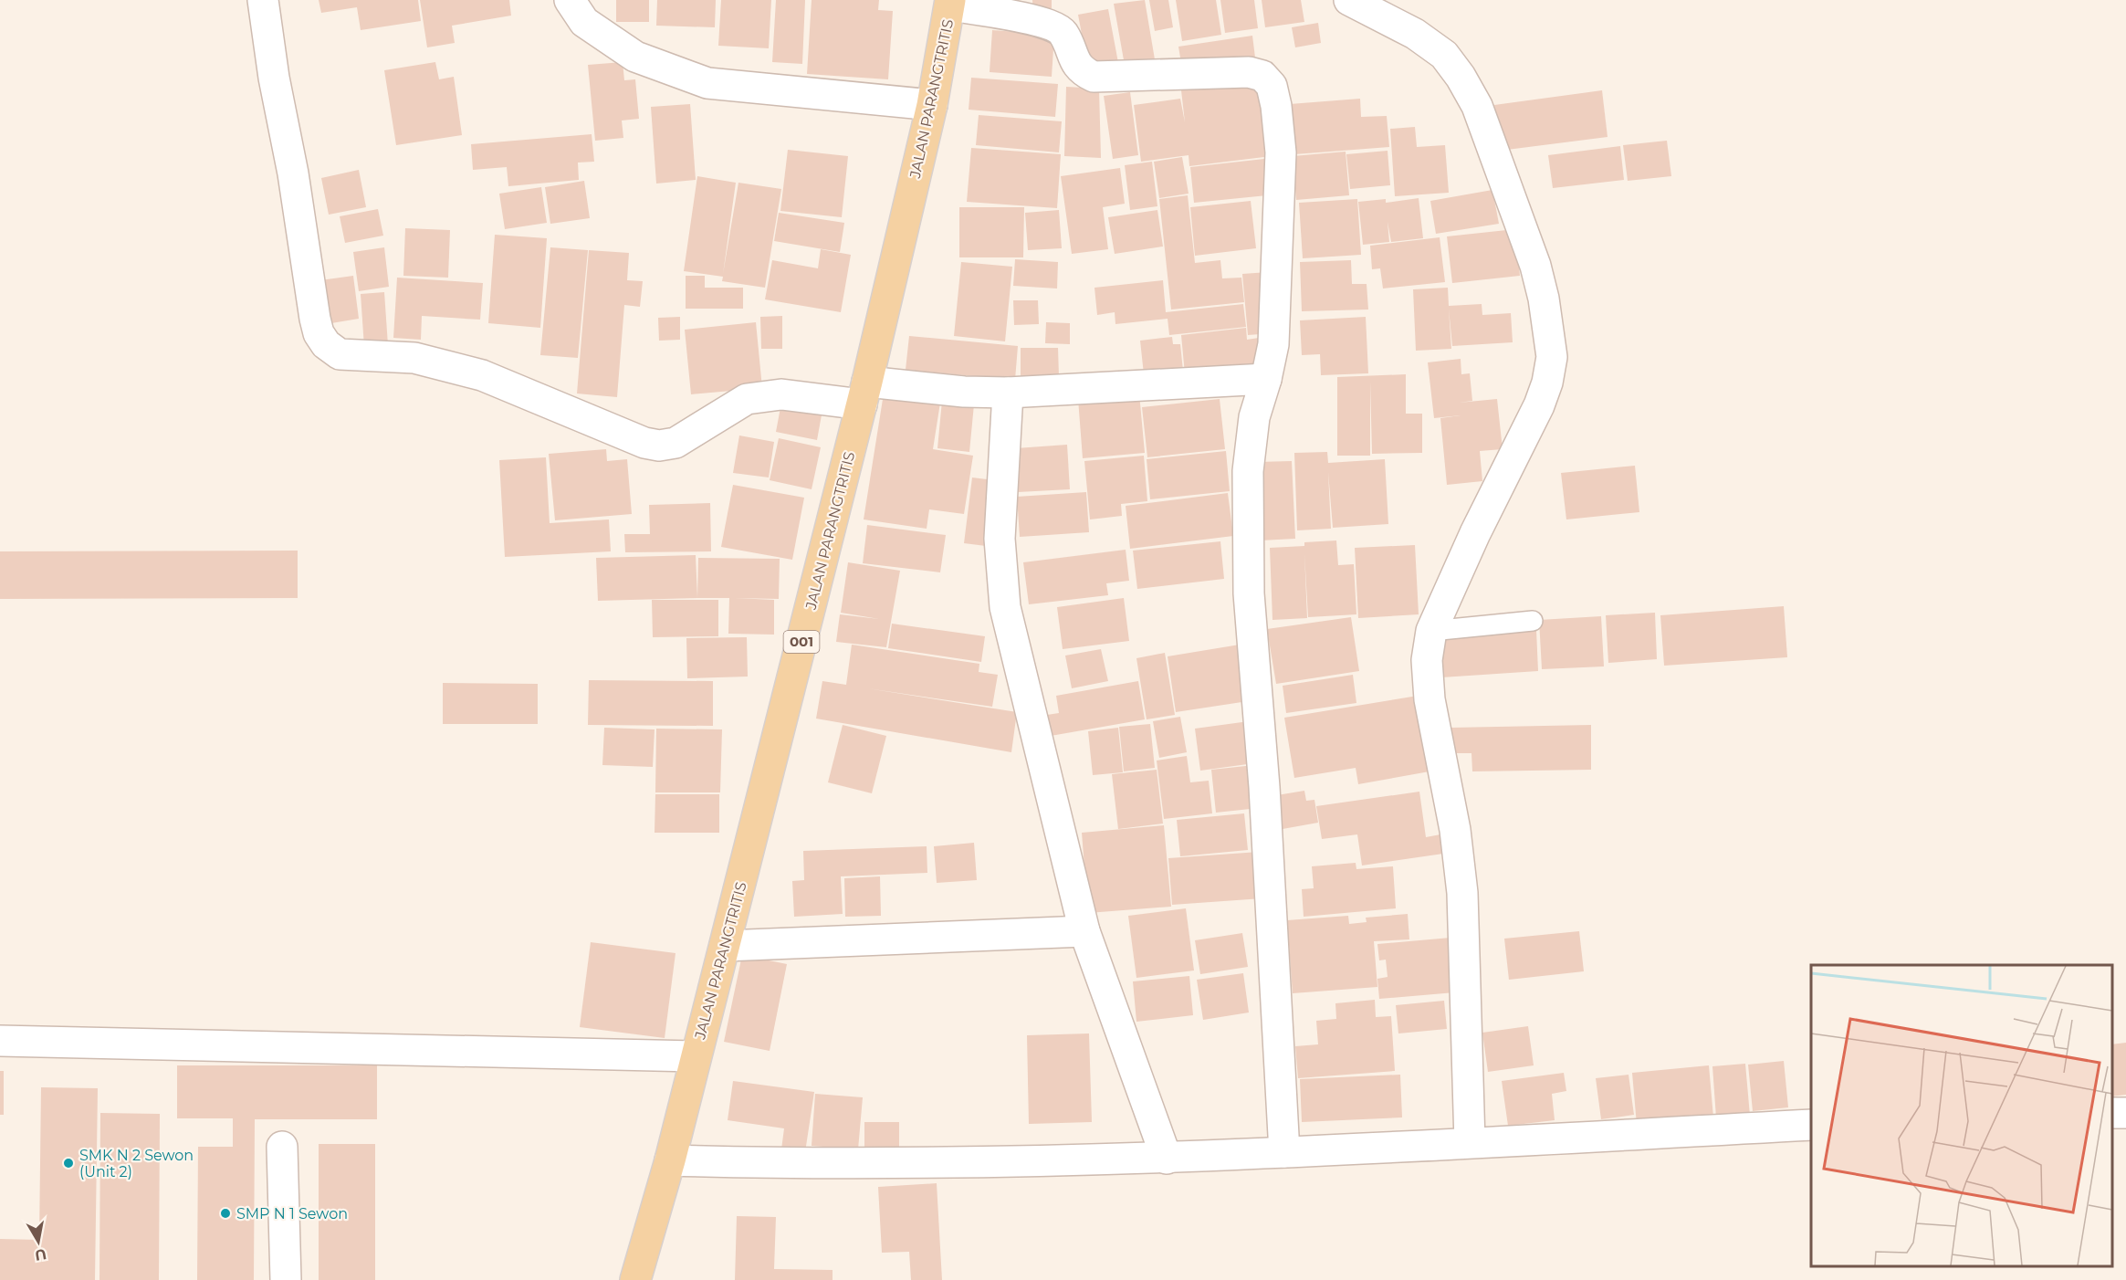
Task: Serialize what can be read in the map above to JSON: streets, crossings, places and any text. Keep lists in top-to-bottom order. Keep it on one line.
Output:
{"streets":{"main road":["JALAN PARANGTRITIS","001"]},"places":["SMK N 2 Sewon (Unit 2)","SMP N 1 Sewon"],"north":"bottom"}
